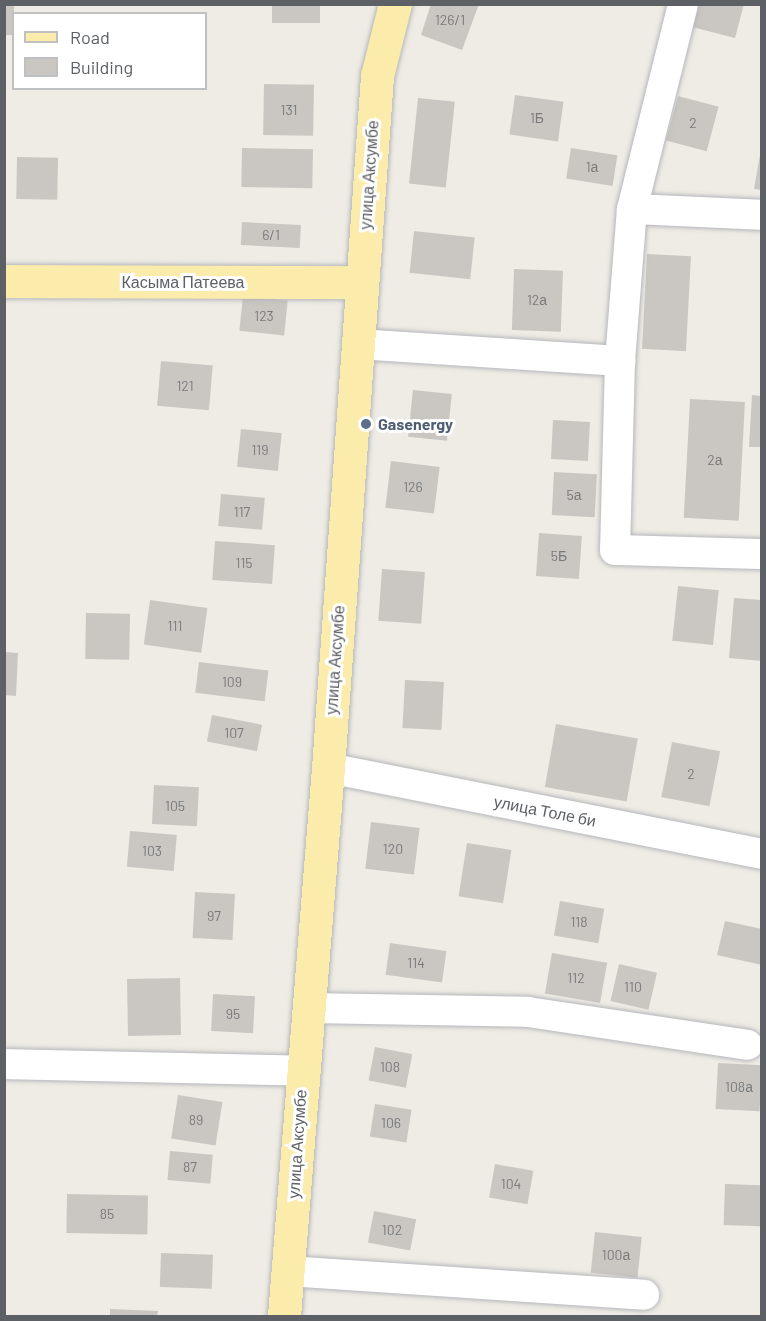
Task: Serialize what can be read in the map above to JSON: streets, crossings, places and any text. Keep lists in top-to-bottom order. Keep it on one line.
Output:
{"streets":{"main road":["улица Аксумбе","Касыма Патеева"],"street":["улица Толе би"]},"crossings":[["улица Аксумбе","Касыма Патеева"],["улица Аксумбе","улица Толе би"]],"places":["Gasenergy"],"house_numbers":["126/1","131","1Б","2","1а","6/1","12а","123","121","119","2а","126","5а","117","5Б","115","111","109","107","2","105","120","103","97","118","114","112","110","95","108","108а","89","106","87","104","85","102","100а"],"legend":["Road","Building"]}
